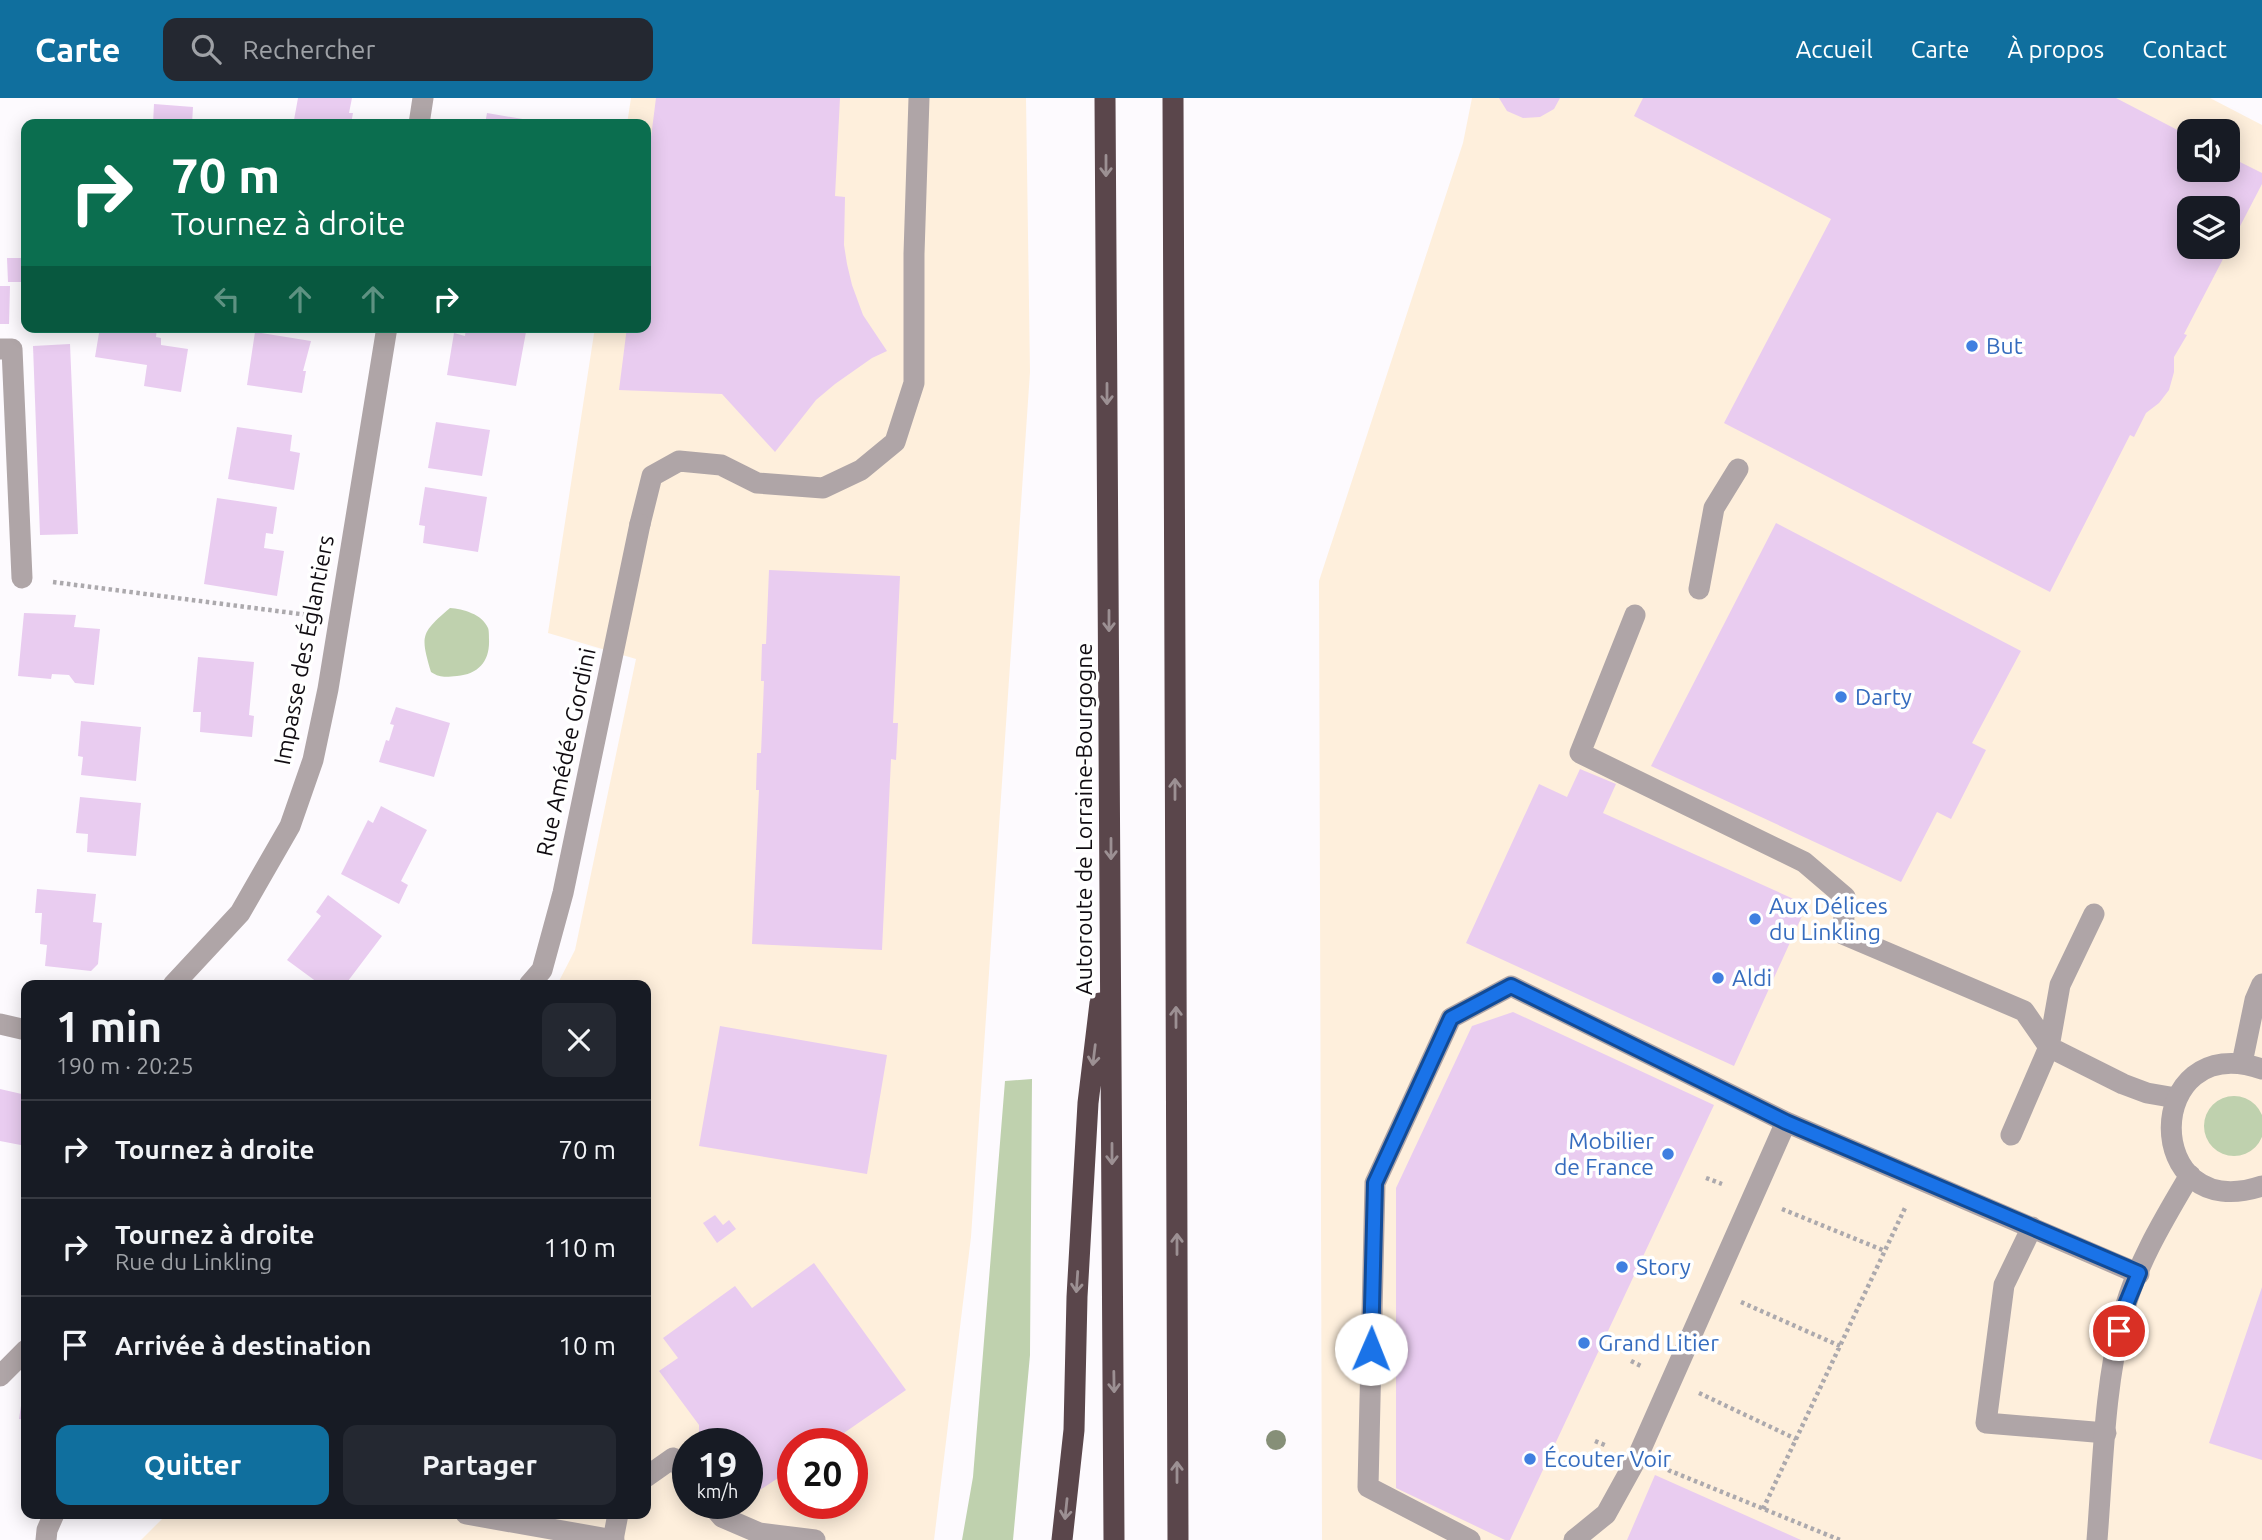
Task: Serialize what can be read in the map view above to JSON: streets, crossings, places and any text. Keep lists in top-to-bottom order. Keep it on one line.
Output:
{"streets":{"highway":["Autoroute de Lorraine-Bourgogne"],"street":["Impasse des Églantiers","Rue Amédée Gordini"]},"places":["But","Darty","Aux Délices du Linkling","Aldi","Mobilier de France","Story","Grand Litier","Écouter Voir"],"page":{"header":"Carte","search":"Rechercher","nav":["Accueil","Carte","À propos","Contact"],"turn":["70 m","Tournez à droite"],"heading":["1 min","190 m · 20:25"],"list":[{"name":"Tournez à droite","value":"70 m"},{"name":"Tournez à droite","note":"Rue du Linkling","value":"110 m"},{"name":"Arrivée à destination","value":"10 m"}],"buttons":["Quitter","Partager"],"speed":"19 km/h","limit":"20"}}
